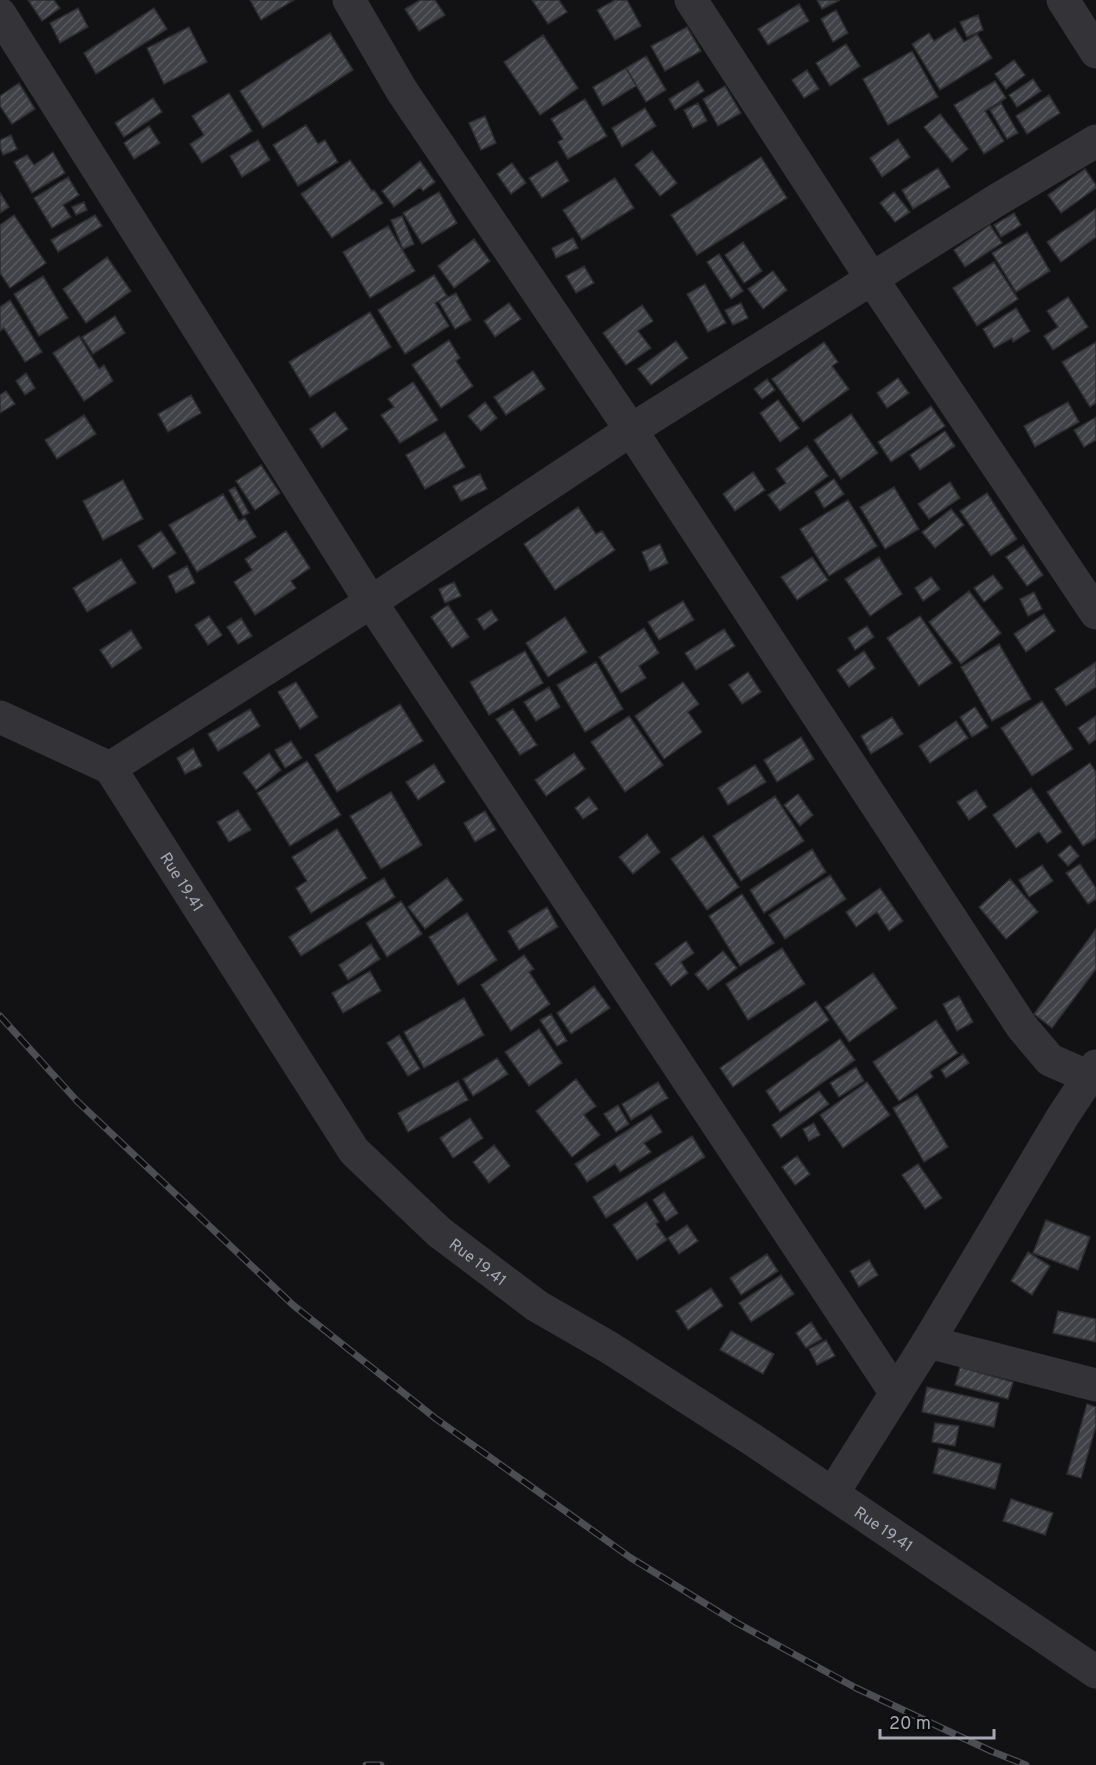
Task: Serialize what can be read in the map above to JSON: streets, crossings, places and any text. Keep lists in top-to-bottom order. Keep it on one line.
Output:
{"streets":{"street":["Rue 19.41"]},"scale_bar":"20 m"}
